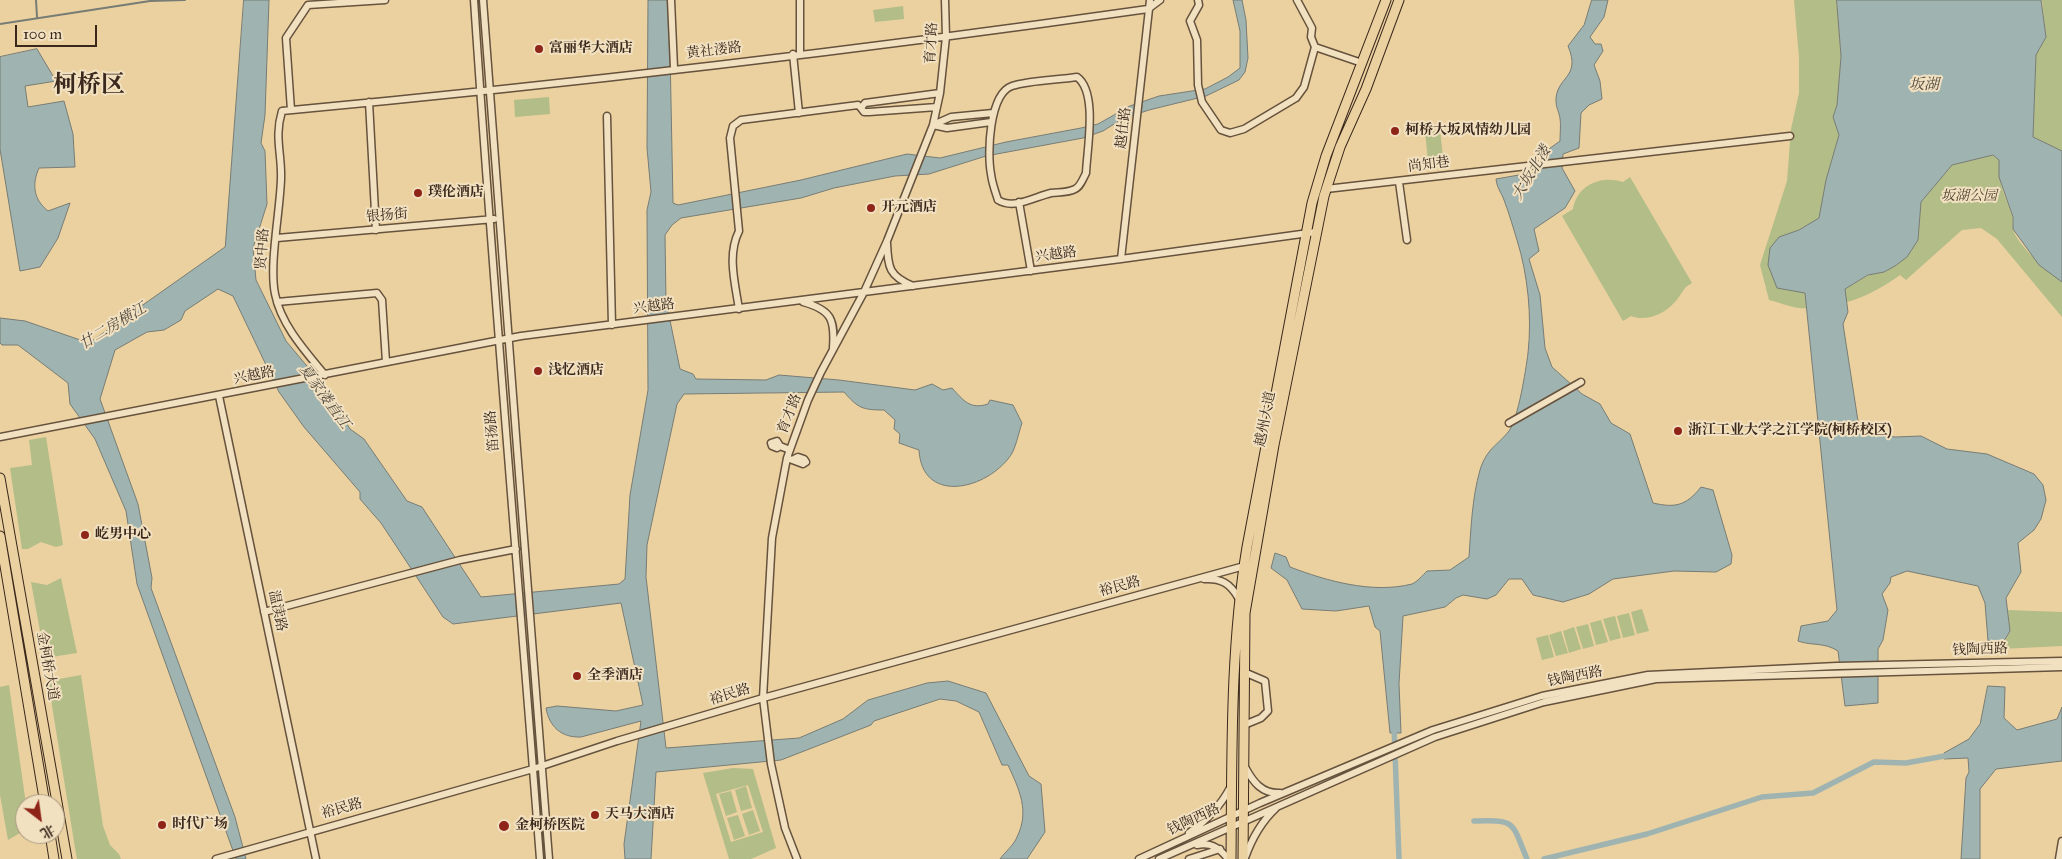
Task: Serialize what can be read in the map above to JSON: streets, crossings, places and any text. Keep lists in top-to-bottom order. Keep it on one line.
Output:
{"streets":{"main road":["越州大道","金柯桥大道"],"street":["育才路","黄社溇路","越仕路","尚知巷","银扬街","贤中路","兴越路","笛扬路","裕民路","温渎路","钱陶西路"]},"crossings":[["育才路","黄社溇路"],["育才路","兴越路"],["育才路","裕民路"],["黄社溇路","越仕路"],["黄社溇路","贤中路"],["黄社溇路","笛扬路"],["越仕路","兴越路"],["尚知巷","越州大道"],["银扬街","贤中路"],["银扬街","笛扬路"],["贤中路","兴越路"],["兴越路","越州大道"],["兴越路","笛扬路"],["兴越路","温渎路"],["越州大道","裕民路"],["越州大道","钱陶西路"],["笛扬路","裕民路"],["裕民路","温渎路"]],"districts":["柯桥区"],"water":["坂湖","大坂北溇","廿二房横江","夏家溇直江"],"parks":["坂湖公园"],"places":["富丽华大酒店","柯桥大坂风情幼儿园","璞伦酒店","开元酒店","浅忆酒店","浙江工业大学之江学院(柯桥校区)","屹男中心","全季酒店","天马大酒店","时代广场","金柯桥医院"],"scale_bar":"100 m","north":"bottom right"}
